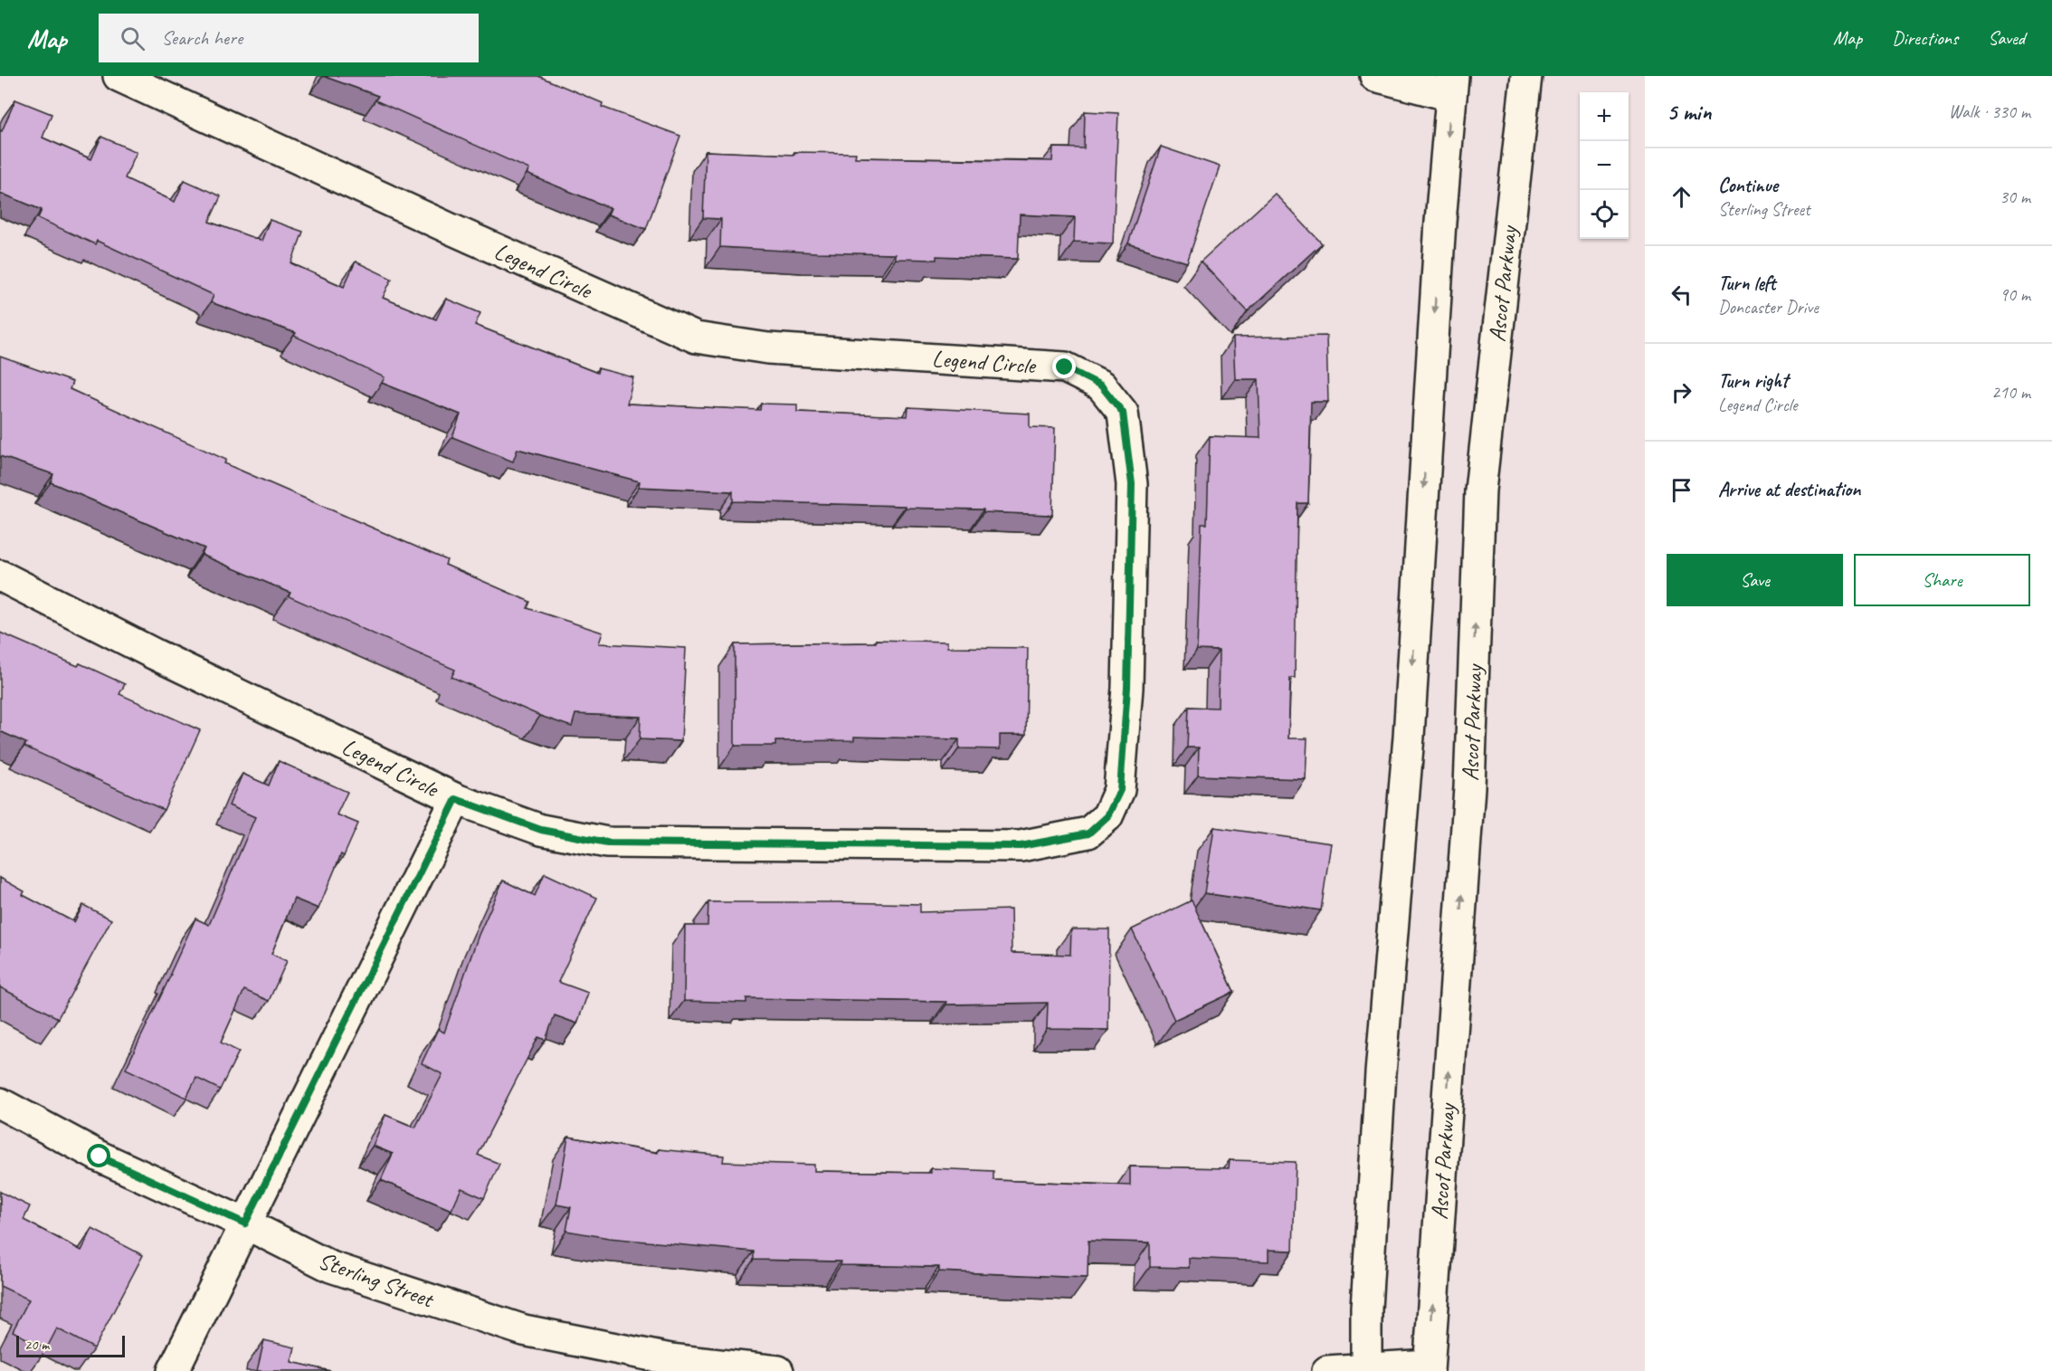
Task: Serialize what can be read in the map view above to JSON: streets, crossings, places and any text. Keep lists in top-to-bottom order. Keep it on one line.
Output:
{"streets":{"street":["Legend Circle","Ascot Parkway","Sterling Street"]},"scale_bar":"20 m","page":{"header":"Map","search":"Search here","nav":["Map","Directions","Saved"],"heading":["5 min","Walk · 330 m"],"map_buttons":["+","−"],"list":[["Continue","Sterling Street","30 m"],["Turn left","Doncaster Drive","90 m"],["Turn right","Legend Circle","210 m"],"Arrive at destination"],"buttons":["Save","Share"],"scale":"20 m"}}
